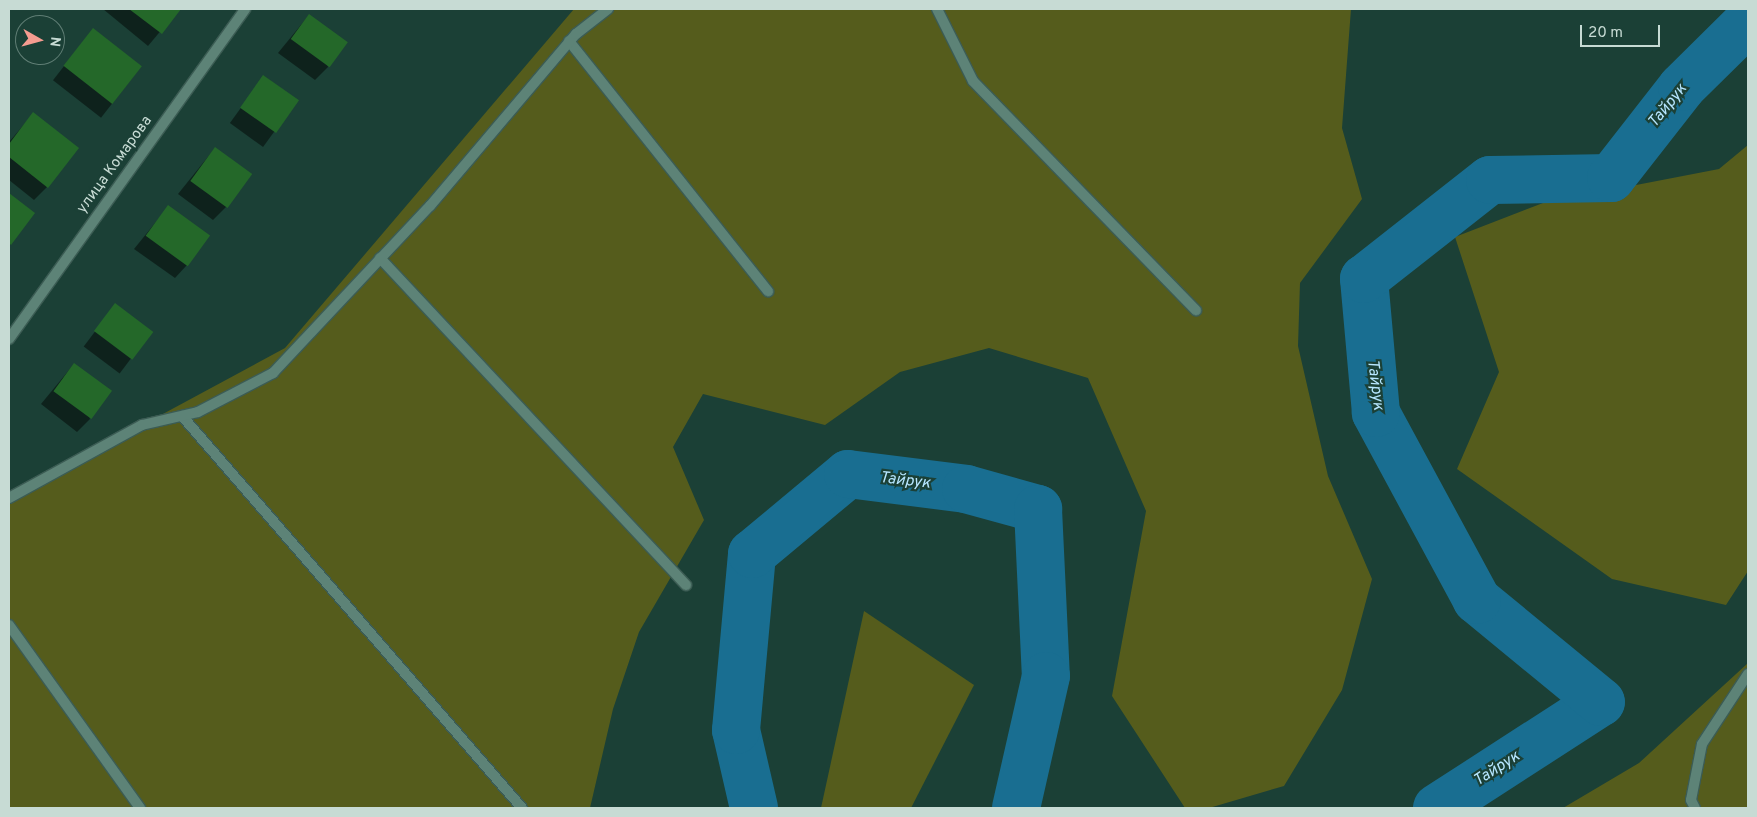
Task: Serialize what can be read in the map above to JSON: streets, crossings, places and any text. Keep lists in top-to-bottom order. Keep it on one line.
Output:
{"streets":{"street":["улица Комарова"]},"water":["Тайрук"],"scale_bar":"20 m","north":"right"}
